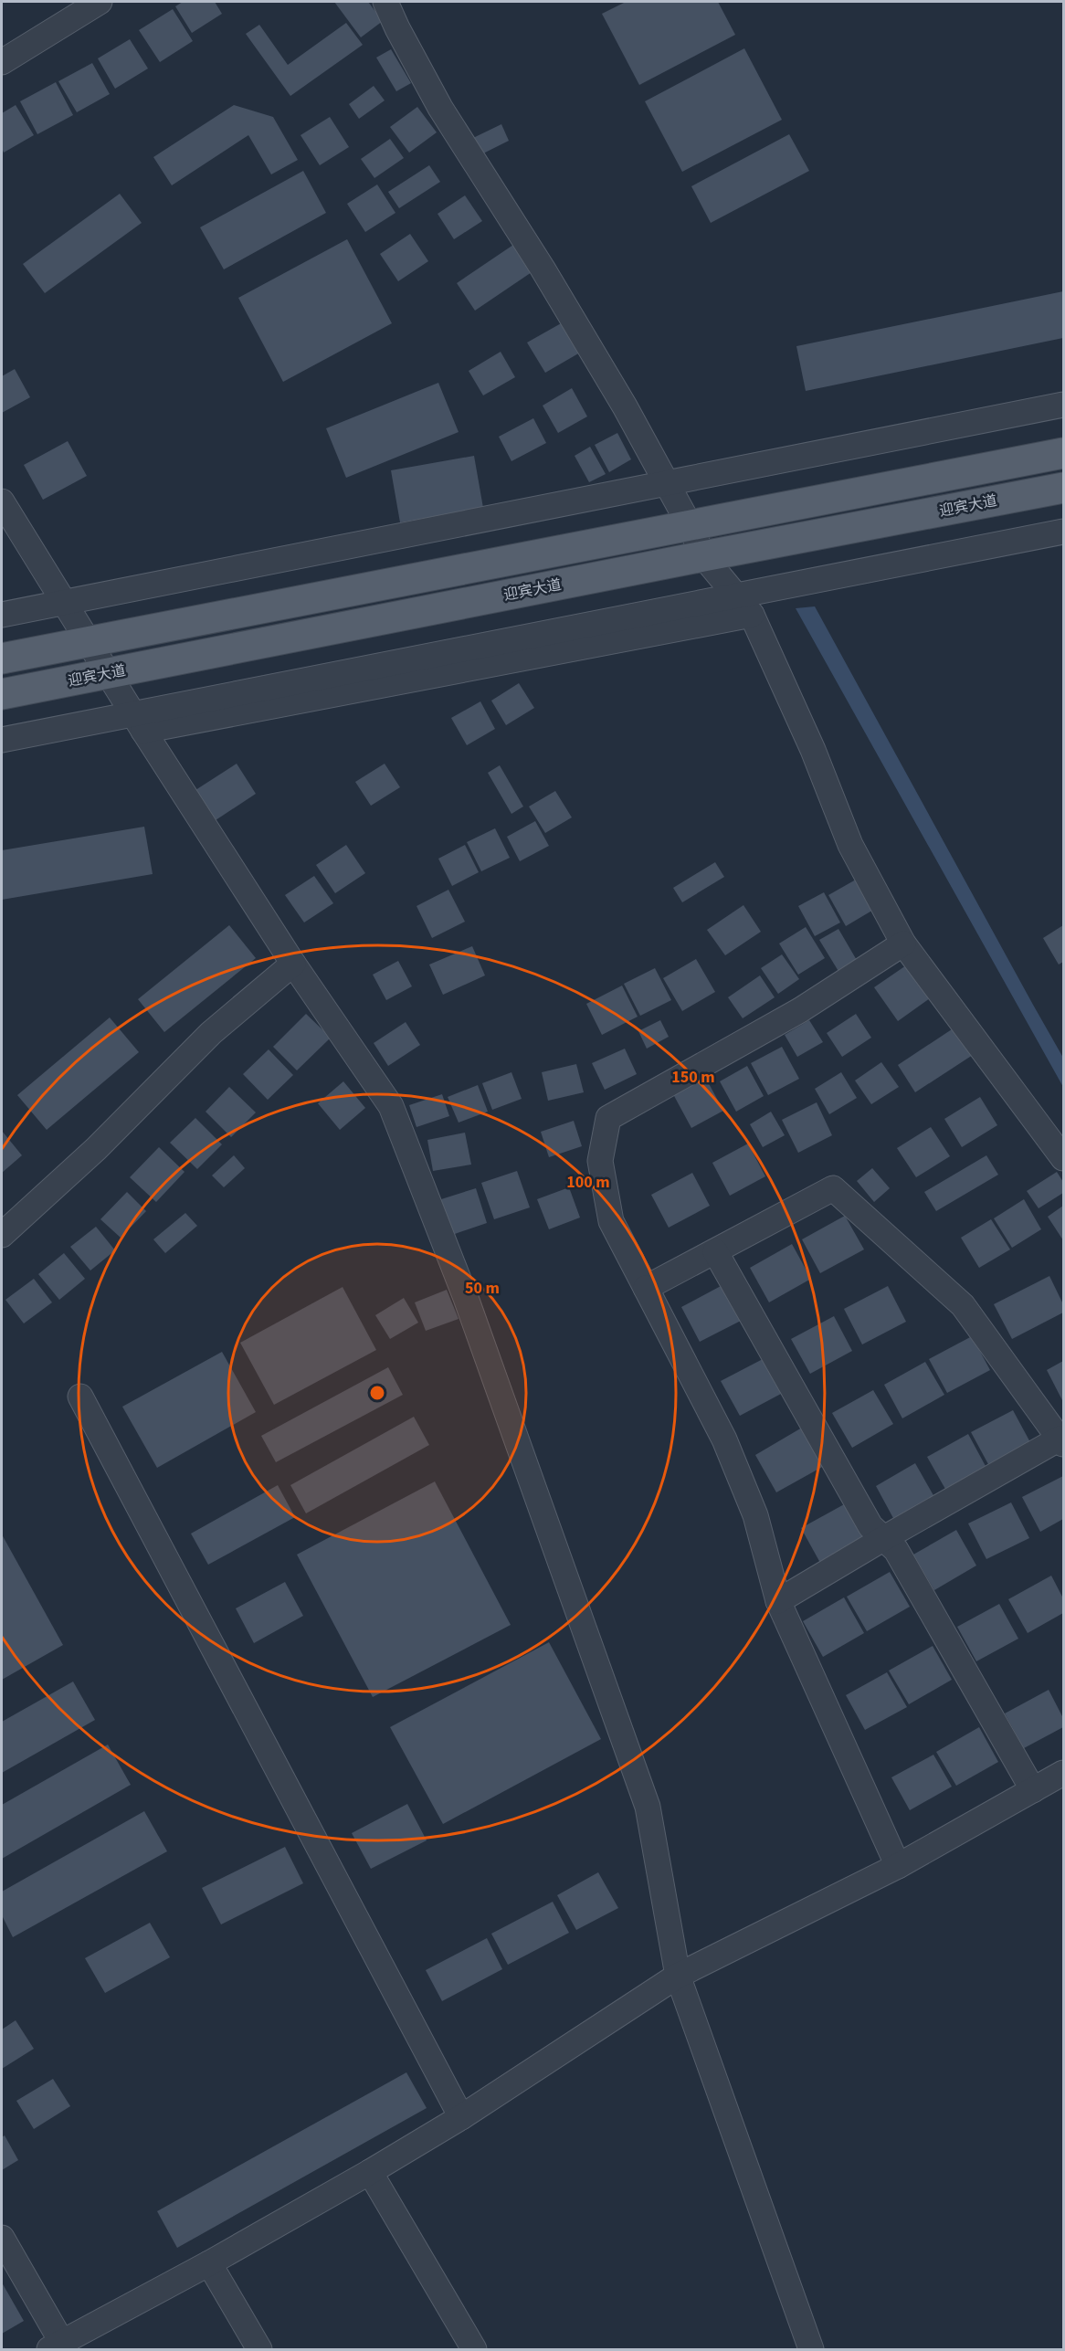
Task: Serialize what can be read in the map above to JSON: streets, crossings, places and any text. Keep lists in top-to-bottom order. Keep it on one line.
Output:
{"streets":{"main road":["迎宾大道"]},"rings":["150 m","100 m","50 m"]}
